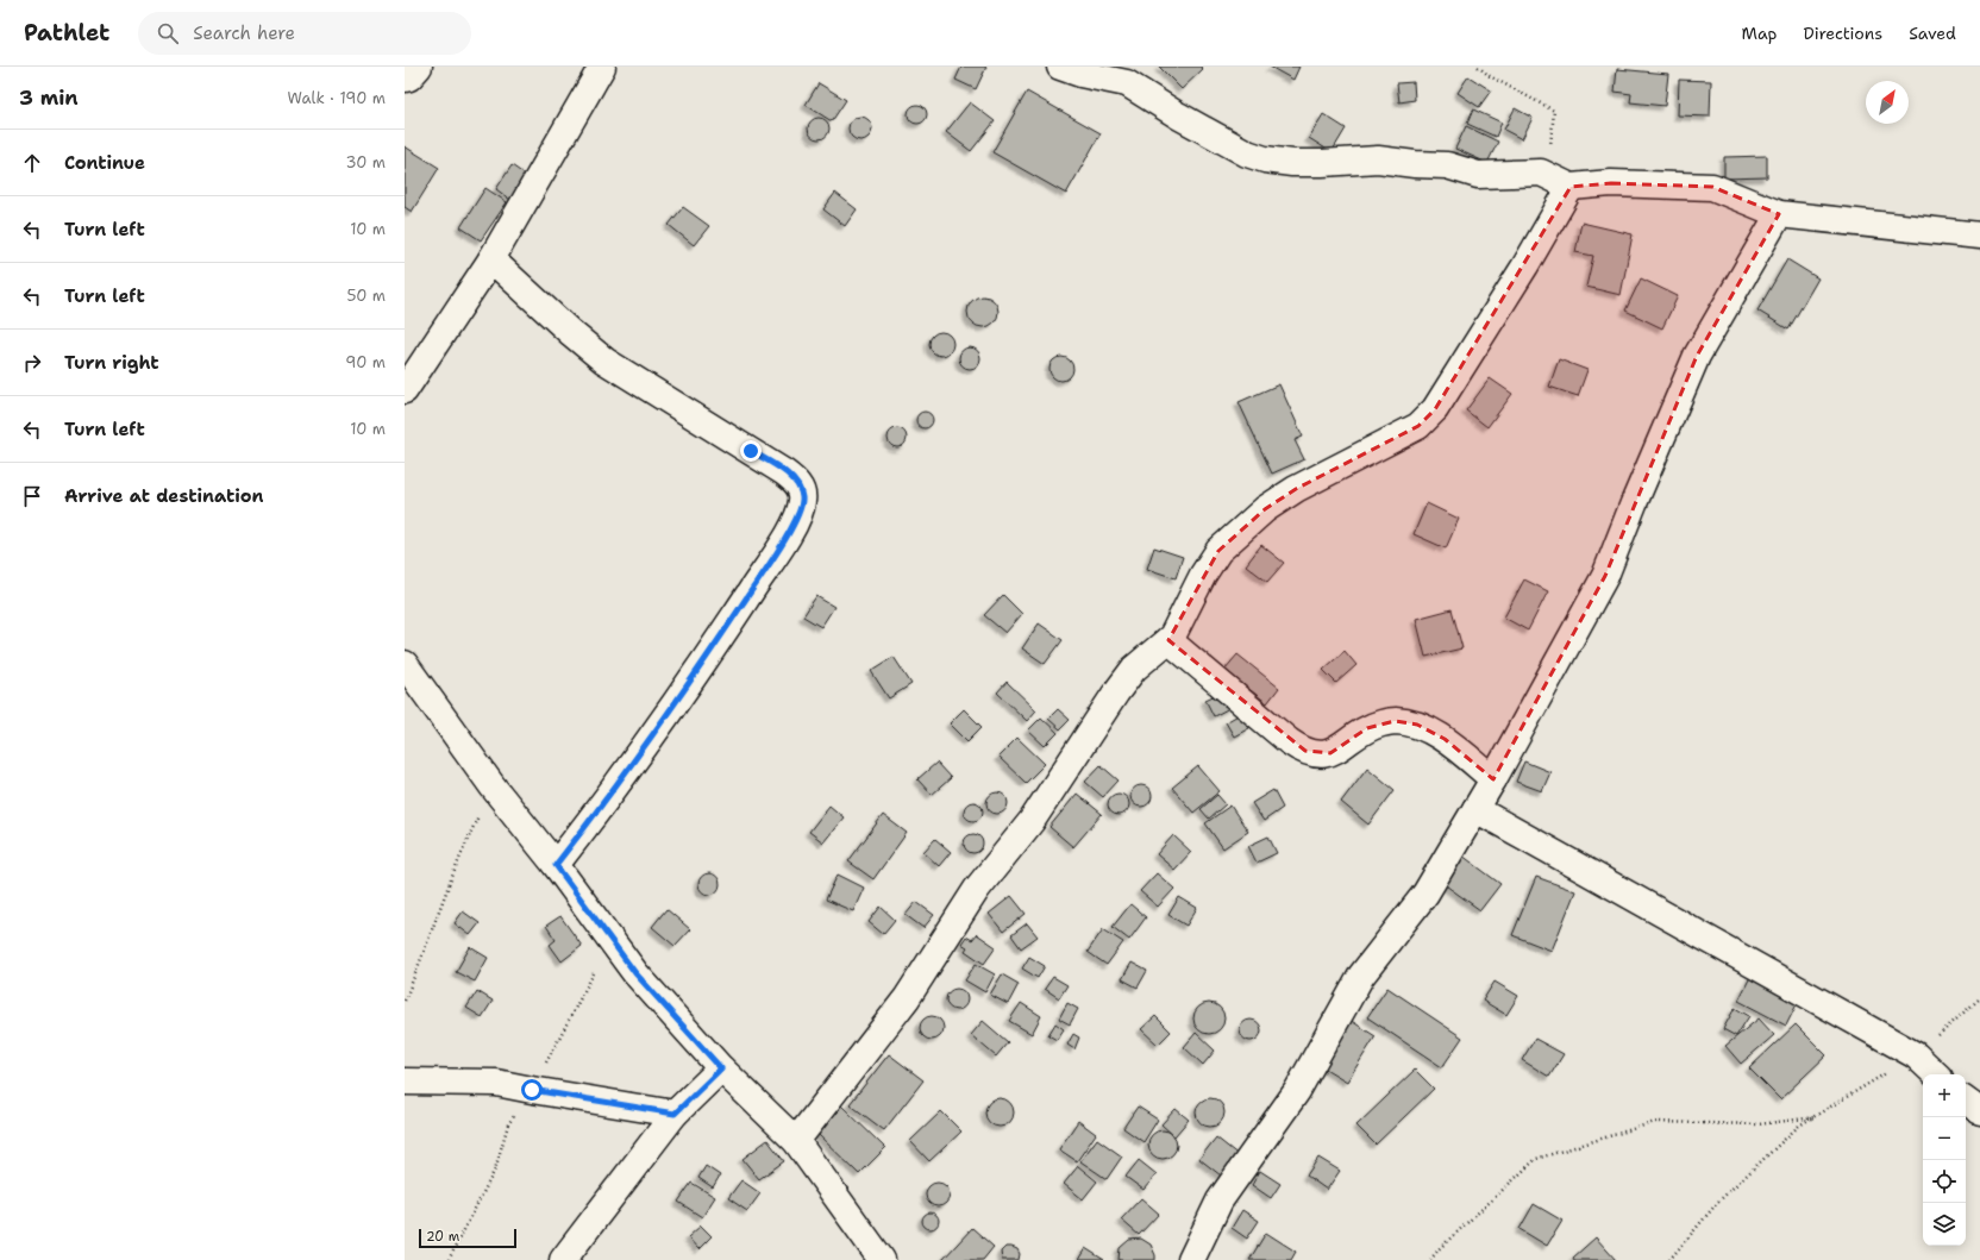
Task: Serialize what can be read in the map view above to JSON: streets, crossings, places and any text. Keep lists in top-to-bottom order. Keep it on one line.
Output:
{"scale_bar":"20 m","north":"top right","page":{"header":"Pathlet","search":"Search here","nav":["Map","Directions","Saved"],"heading":["3 min","Walk · 190 m"],"list":[["Continue","30 m"],["Turn left","10 m"],["Turn left","50 m"],["Turn right","90 m"],["Turn left","10 m"],"Arrive at destination"],"map_buttons":["+","−"],"scale":"20 m"}}
